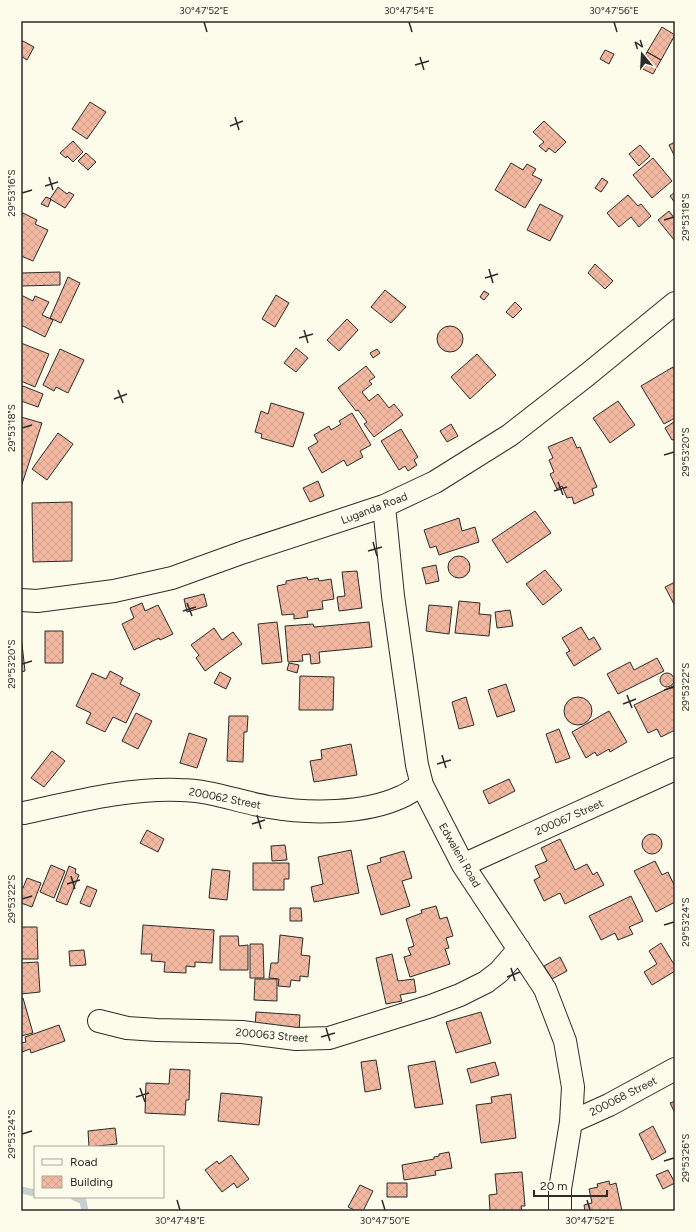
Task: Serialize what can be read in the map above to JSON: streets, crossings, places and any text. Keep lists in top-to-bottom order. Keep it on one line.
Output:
{"streets":{"street":["Luganda Road","200062 Street","200067 Street","Edwaleni Road","200063 Street","200068 Street"]},"crossings":[["Luganda Road","Edwaleni Road"],["200062 Street","Edwaleni Road"],["200067 Street","Edwaleni Road"],["Edwaleni Road","200063 Street"],["Edwaleni Road","200068 Street"]],"legend":["Road","Building"],"scale_bar":"20 m","north":"top","coordinates":["30°47'52\"E","30°47'54\"E","30°47'56\"E","29°53'16\"S","29°53'18\"S","29°53'20\"S","29°53'22\"S","29°53'24\"S","29°53'26\"S","30°47'48\"E","30°47'50\"E"]}
